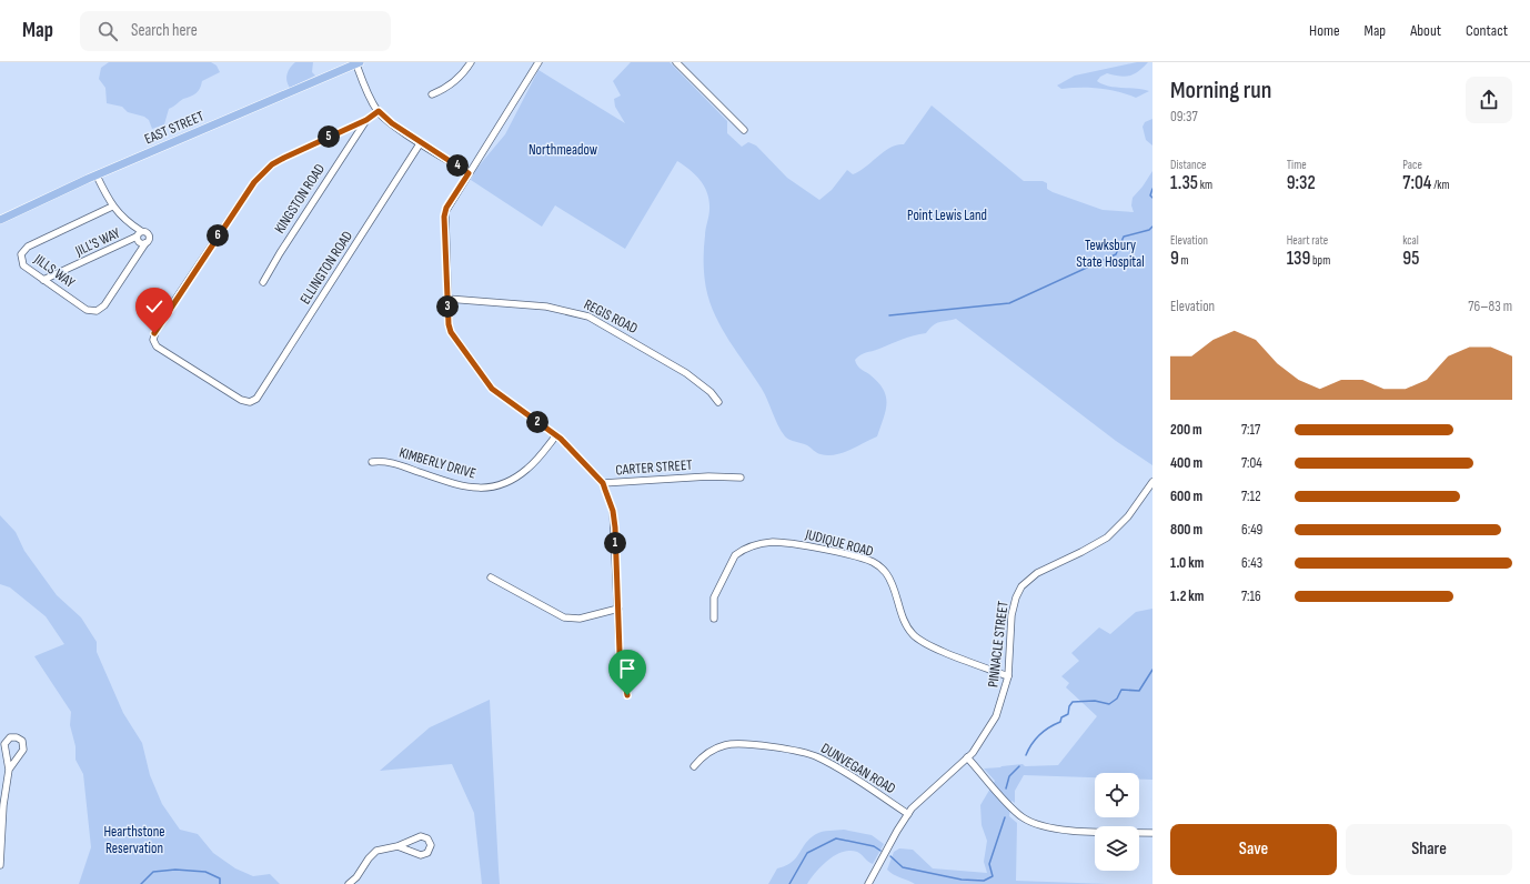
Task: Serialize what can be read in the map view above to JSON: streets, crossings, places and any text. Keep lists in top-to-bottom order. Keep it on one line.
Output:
{"streets":{"main road":["EAST STREET"],"street":["KINGSTON ROAD","JILL'S WAY","ELLINGTON ROAD","JILLS WAY","REGIS ROAD","KIMBERLY DRIVE","CARTER STREET","JUDIQUE ROAD","PINNACLE STREET","DUNVEGAN ROAD"]},"crossings":[["KINGSTON ROAD","ELLINGTON ROAD"],["JILL'S WAY","JILLS WAY"],["REGIS ROAD","CARTER STREET"],["KIMBERLY DRIVE","CARTER STREET"],["JUDIQUE ROAD","PINNACLE STREET"],["PINNACLE STREET","DUNVEGAN ROAD"]],"parks":["Northmeadow","Point Lewis Land","Tewksbury State Hospital","Hearthstone Reservation"],"page":{"header":"Map","search":"Search here","nav":["Home","Map","About","Contact"],"heading":["Morning run","09:37"],"pins":["5","4","6","3","2","1"],"stats":[["Distance","1.35 km"],["Time","9:32"],["Pace","7:04 /km"],["Elevation","9 m"],["Heart rate","139 bpm"],["kcal","95"]],"chart":["Elevation","76–83 m"],"list":[{"name":"200 m","note":"7:17"},{"name":"400 m","note":"7:04"},{"name":"600 m","note":"7:12"},{"name":"800 m","note":"6:49"},{"name":"1.0 km","note":"6:43"},{"name":"1.2 km","note":"7:16"}],"buttons":["Save","Share"]}}
